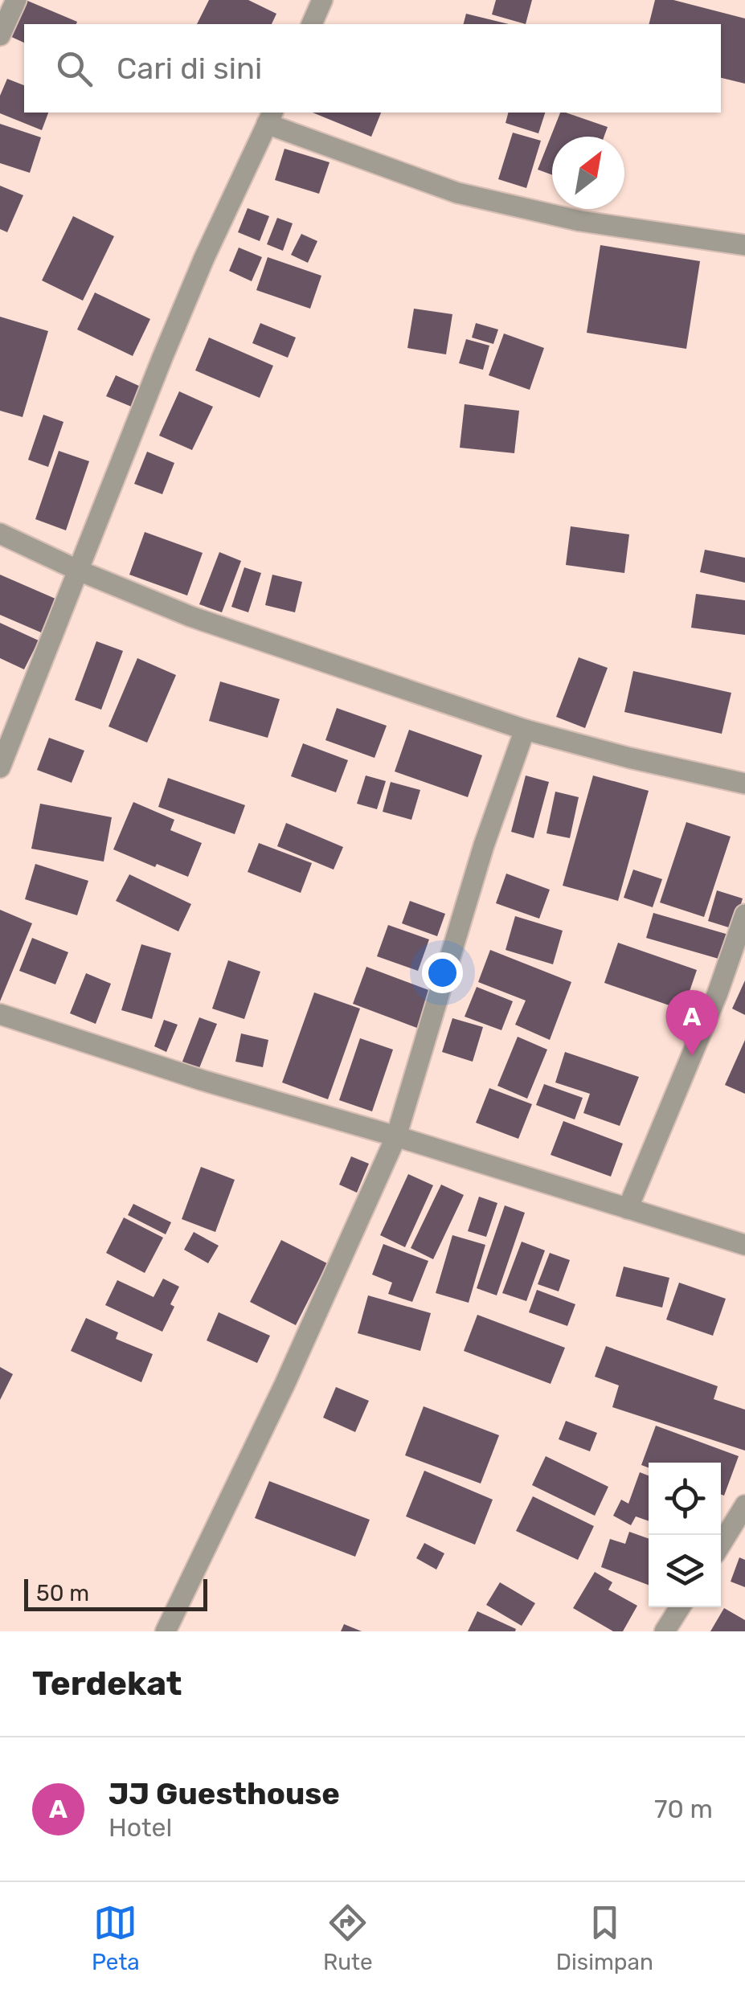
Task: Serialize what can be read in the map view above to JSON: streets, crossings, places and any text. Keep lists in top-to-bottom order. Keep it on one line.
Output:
{"scale_bar":"50 m","north":"top right","page":{"search":"Cari di sini","pins":"A","scale":"50 m","heading":"Terdekat","list":[{"mark":"A","name":"JJ Guesthouse","note":"Hotel","value":"70 m"}],"nav":["Peta","Rute","Disimpan"]}}
